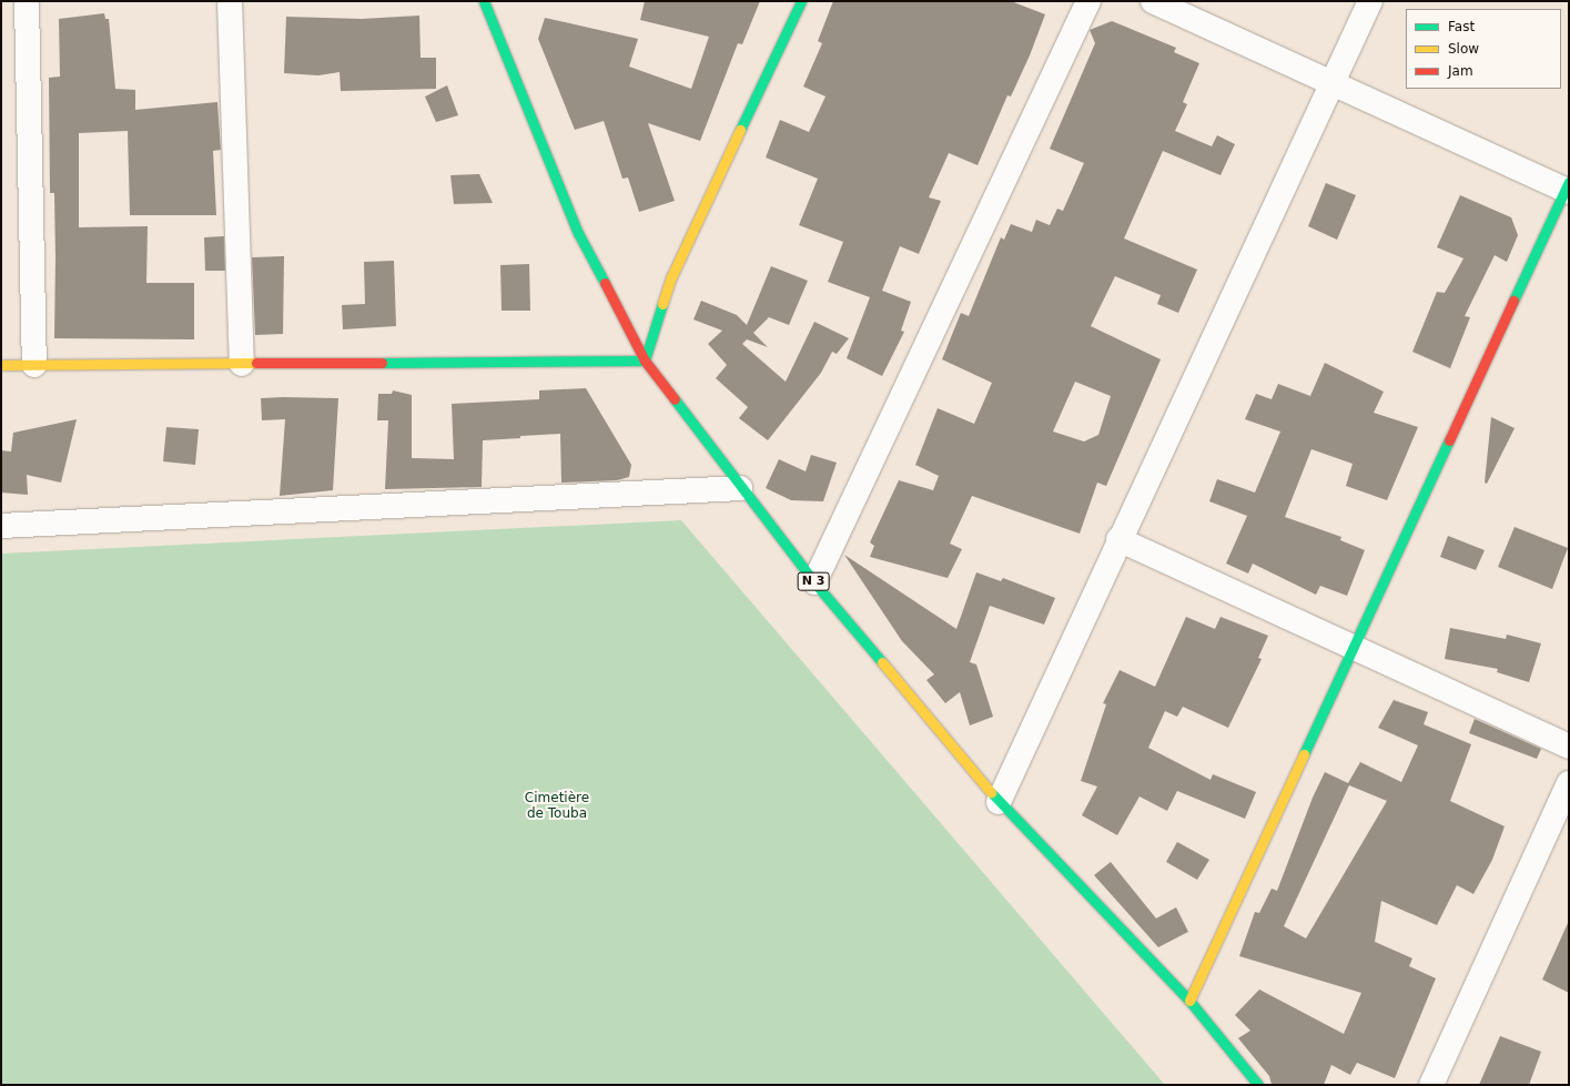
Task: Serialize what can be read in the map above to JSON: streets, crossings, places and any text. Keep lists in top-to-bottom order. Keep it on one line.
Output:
{"streets":{"street":["N 3"]},"parks":["Cimetière de Touba"],"legend":["Fast","Slow","Jam"]}
